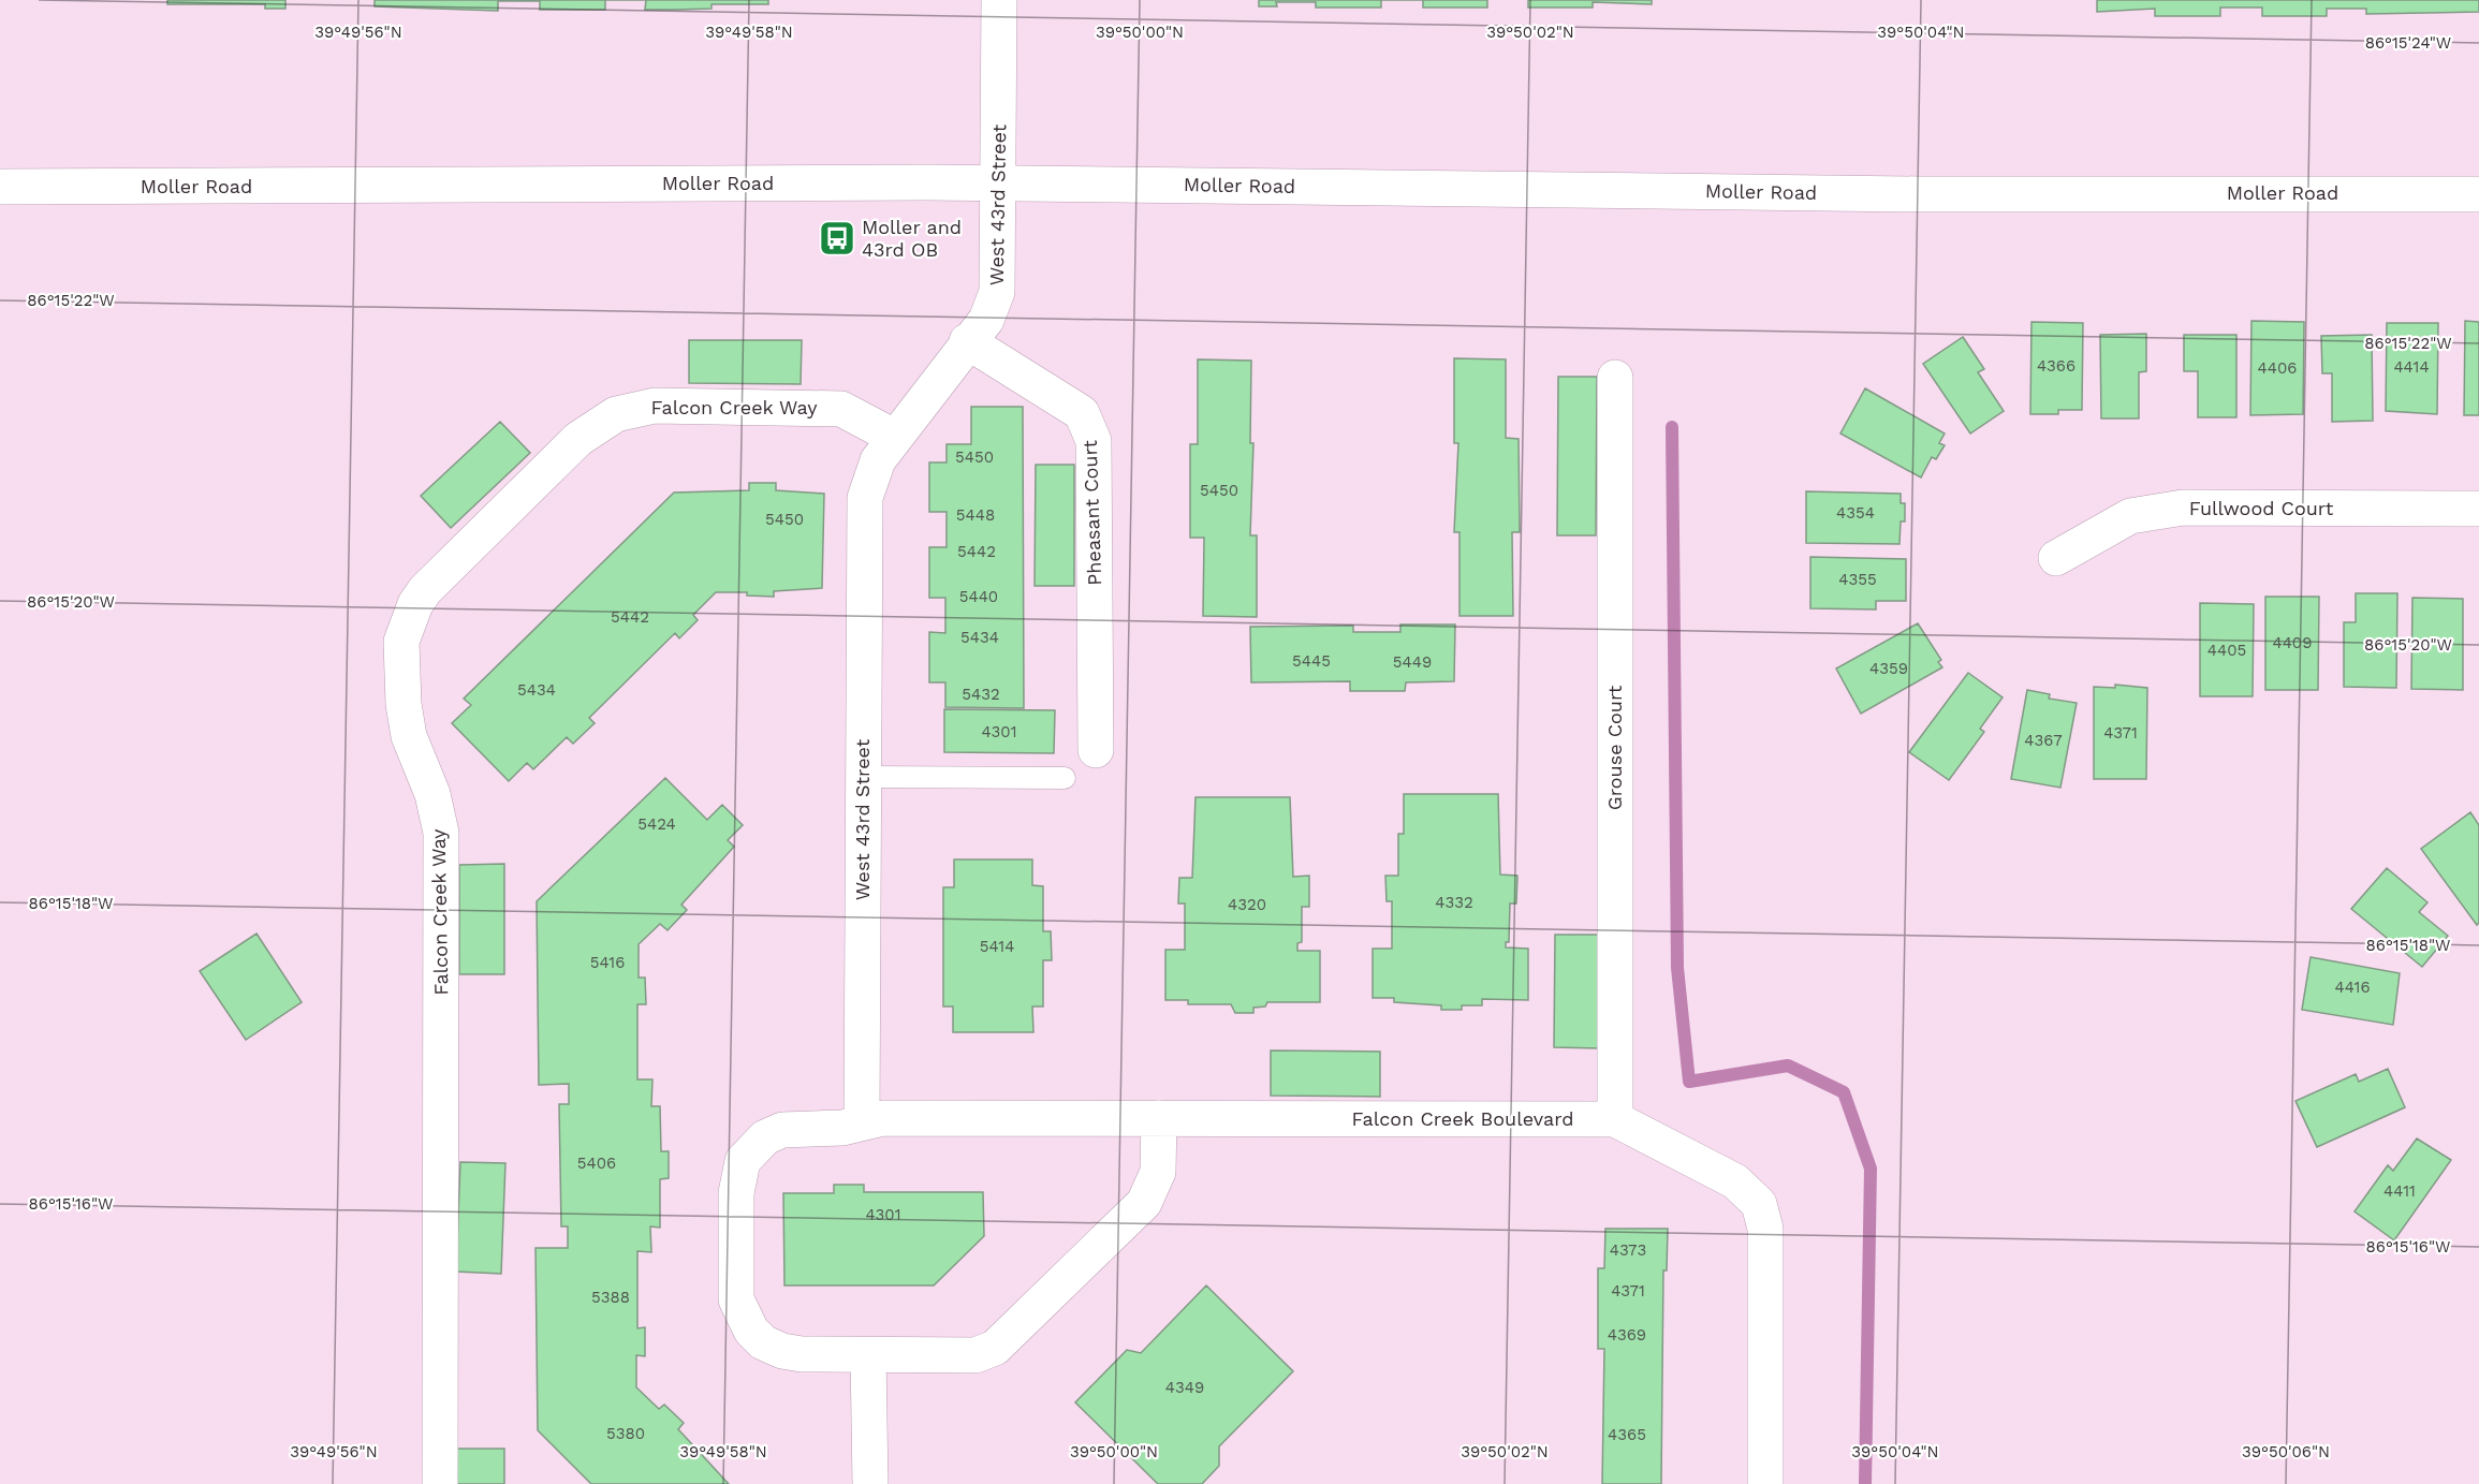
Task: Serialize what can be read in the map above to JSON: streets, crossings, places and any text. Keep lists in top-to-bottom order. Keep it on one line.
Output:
{"streets":{"street":["Moller Road","West 43rd Street","Falcon Creek Way","Fullwood Court","Pheasant Court","Grouse Court","Falcon Creek Boulevard"]},"crossings":[["Moller Road","West 43rd Street"],["West 43rd Street","Falcon Creek Way"],["West 43rd Street","Pheasant Court"],["West 43rd Street","Falcon Creek Boulevard"],["Grouse Court","Falcon Creek Boulevard"]],"places":{"bus stop":["Moller and 43rd OB"]},"house_numbers":["4366","4414","4406","5450","5450","4354","5448","5450","5442","4355","5440","5442","5434","4409","4405","5445","5449","4359","5434","5432","4301","4371","4367","5424","4332","4320","5414","5416","4416","5406","4411","4301","4373","4371","5388","4369","4349","5380","4365"],"coordinates":["39°49'56\"N","39°49'58\"N","39°50'00\"N","39°50'02\"N","39°50'04\"N","86°15'24\"W","86°15'22\"W","86°15'20\"W","86°15'18\"W","86°15'16\"W","39°50'06\"N"]}
